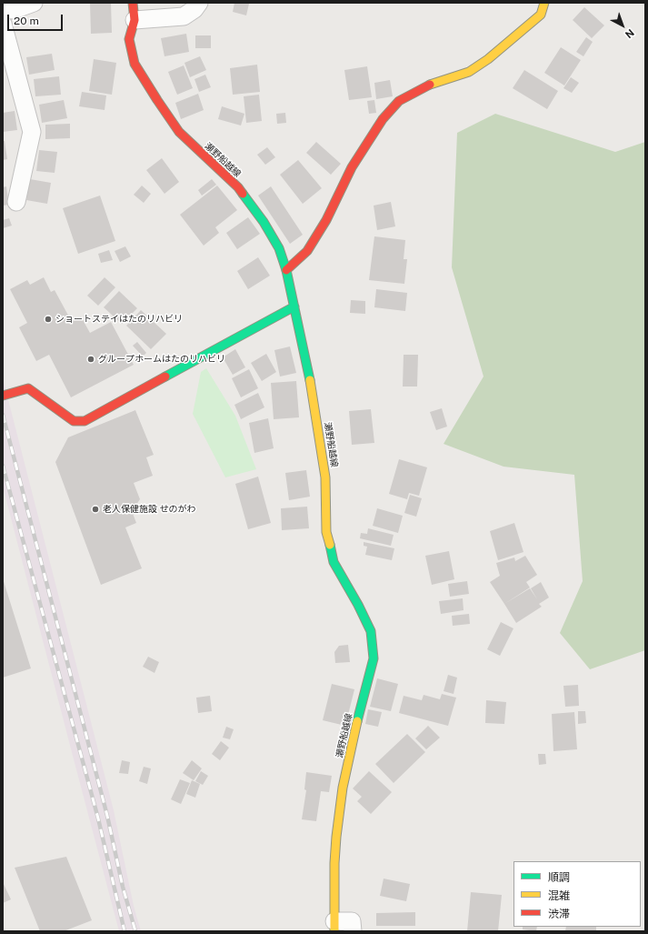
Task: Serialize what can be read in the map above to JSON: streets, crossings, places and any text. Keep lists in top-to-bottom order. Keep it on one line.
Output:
{"streets":{"main road":["瀬野船越線"]},"places":["ショートステイはたのリハビリ","グループホームはたのリハビリ","老人保健施設 せのがわ"],"legend":["順調","混雑","渋滞"],"scale_bar":"20 m","north":"bottom right"}
